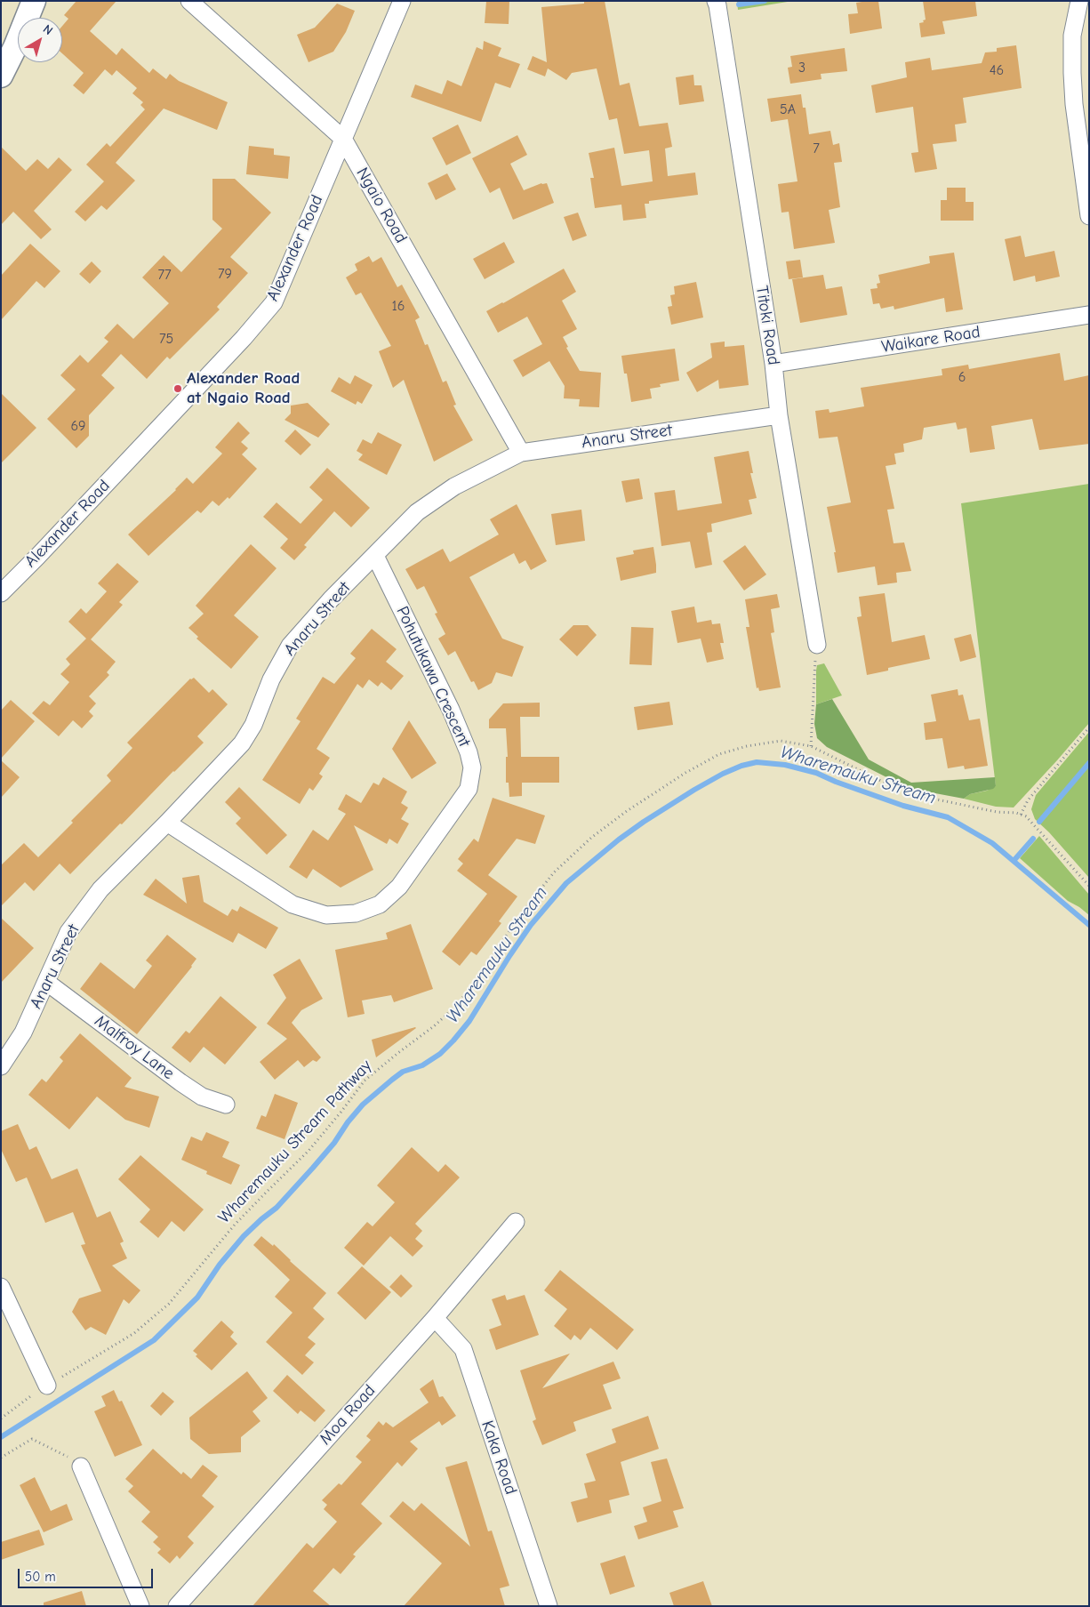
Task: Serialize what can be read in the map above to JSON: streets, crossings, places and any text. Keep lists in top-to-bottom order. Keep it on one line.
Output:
{"streets":{"street":["Ngaio Road","Alexander Road","Titoki Road","Waikare Road","Anaru Street","Pohutukawa Crescent","Malfroy Lane","Moa Road","Kaka Road"],"path":["Wharemauku Stream Pathway"]},"crossings":[["Ngaio Road","Alexander Road"],["Ngaio Road","Anaru Street"],["Titoki Road","Waikare Road"],["Titoki Road","Anaru Street"],["Anaru Street","Pohutukawa Crescent"],["Anaru Street","Malfroy Lane"],["Moa Road","Kaka Road"]],"water":["Wharemauku Stream"],"places":["Alexander Road at Ngaio Road"],"house_numbers":["3","46","5A","7","79","77","16","75","6","69"],"scale_bar":"50 m","north":"top right"}
